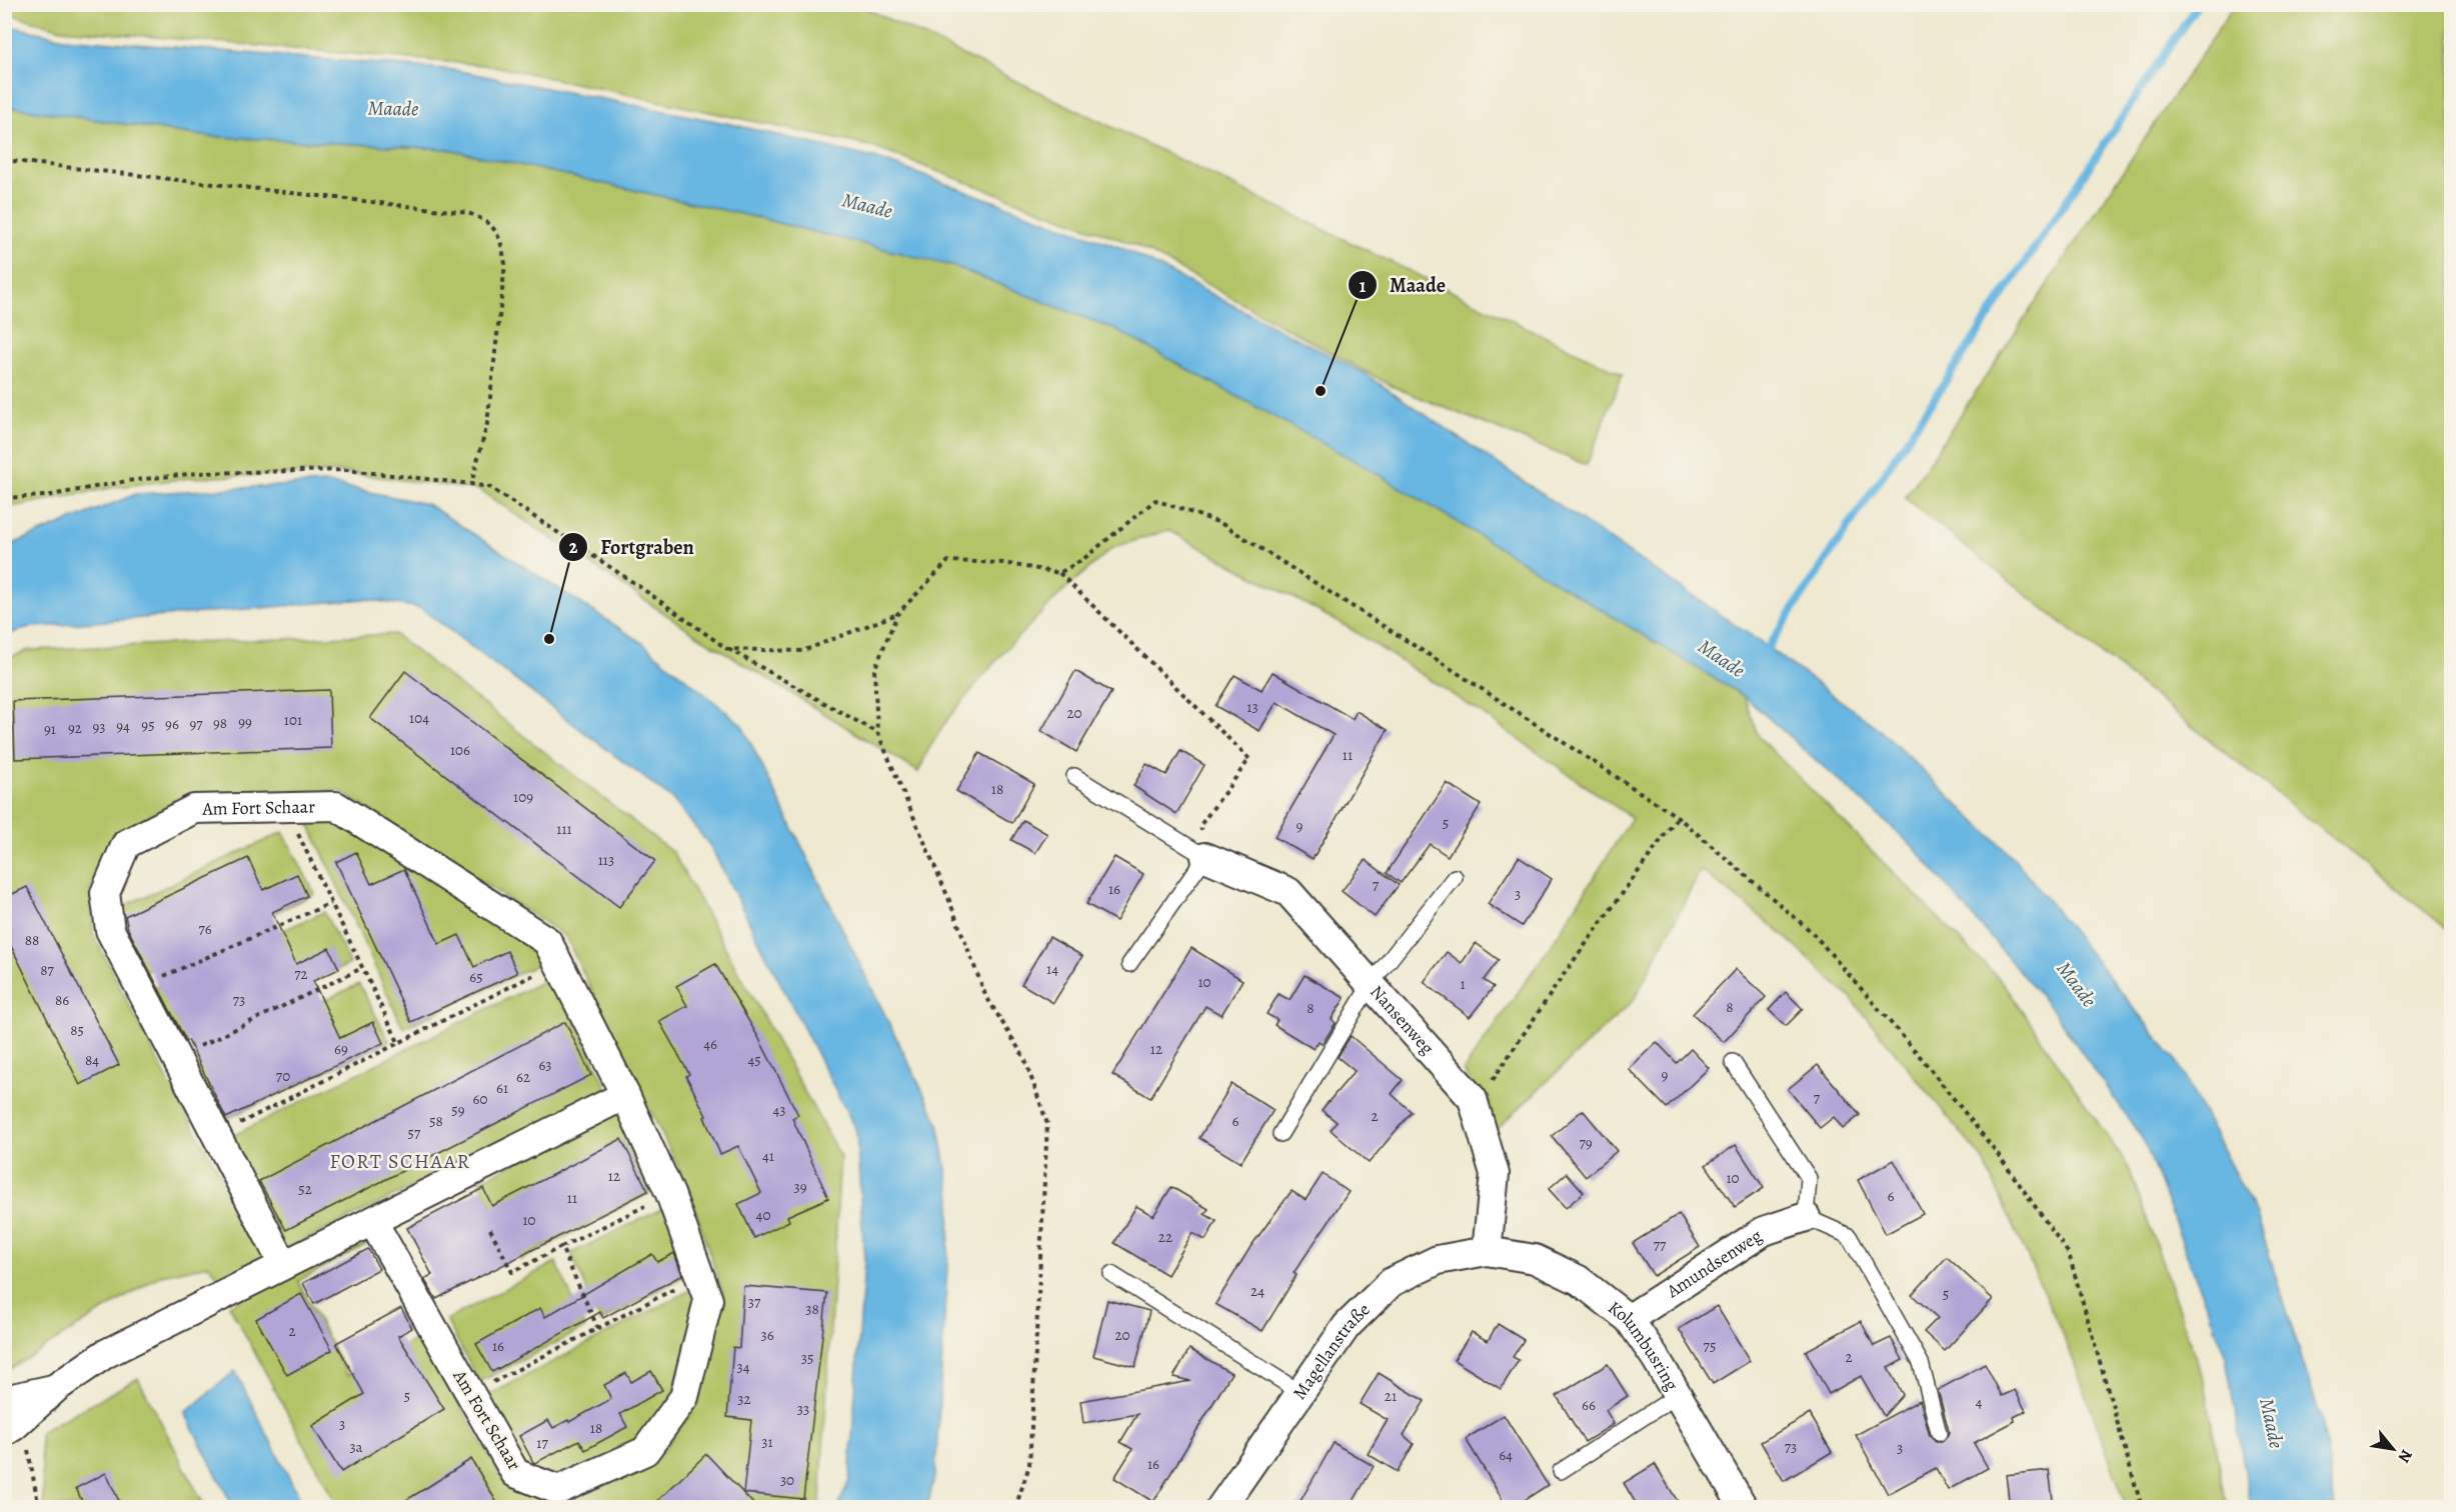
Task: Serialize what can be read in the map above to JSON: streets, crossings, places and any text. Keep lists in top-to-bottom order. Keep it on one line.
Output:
{"streets":{"street":["Am Fort Schaar","Nansenweg","Amundsenweg","Kolumbusring","Magellanstraße"]},"crossings":[["Nansenweg","Kolumbusring"],["Nansenweg","Magellanstraße"],["Amundsenweg","Kolumbusring"],["Kolumbusring","Magellanstraße"]],"districts":["FORT SCHAAR"],"water":["Maade"],"places":["Maade","Fortgraben"],"house_numbers":["13","20","104","101","99","98","96","97","95","94","93","92","91","106","11","18","109","5","9","111","113","7","16","3","76","88","14","87","72","65","10","1","86","73","8","8","85","46","69","12","84","45","63","9","70","62","61","7","60","59","43","2","58","6","57","79","41","12","10","39","52","6","11","40","10","22","77","24","5","37","38","2","36","20","16","75","2","35","34","5","21","32","4","66","33","3","18","31","17","3a","73","3","64","16","30"],"north":"bottom right"}
